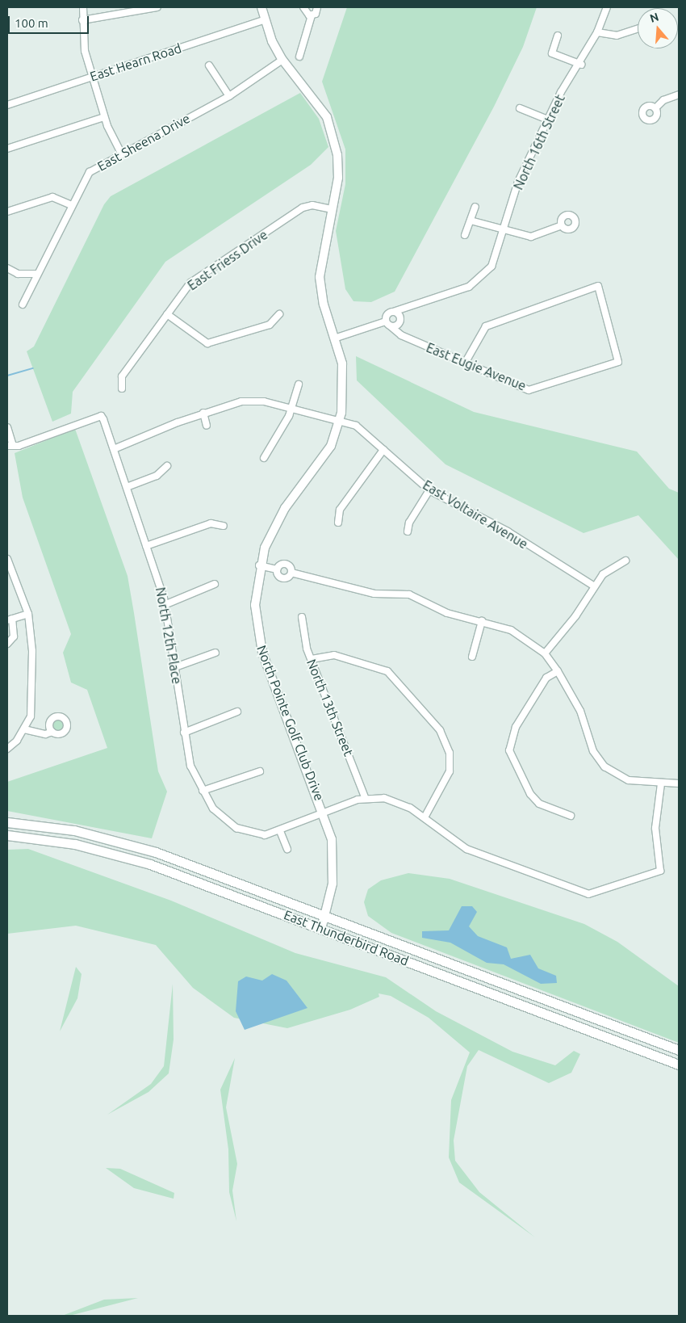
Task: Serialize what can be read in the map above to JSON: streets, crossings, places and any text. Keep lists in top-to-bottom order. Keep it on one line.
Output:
{"streets":{"main road":["East Thunderbird Road"],"street":["East Hearn Road","East Sheena Drive","North 16th Street","East Friess Drive","East Eugie Avenue","East Voltaire Avenue","North 12th Place","North 13th Street","North Pointe Golf Club Drive"]},"crossings":[["East Hearn Road","North Pointe Golf Club Drive"],["East Sheena Drive","North Pointe Golf Club Drive"],["North 16th Street","East Eugie Avenue"],["North 16th Street","North Pointe Golf Club Drive"],["East Friess Drive","North Pointe Golf Club Drive"],["East Voltaire Avenue","North 12th Place"],["East Voltaire Avenue","North Pointe Golf Club Drive"],["North Pointe Golf Club Drive","East Thunderbird Road"]],"scale_bar":"100 m","north":"top"}
